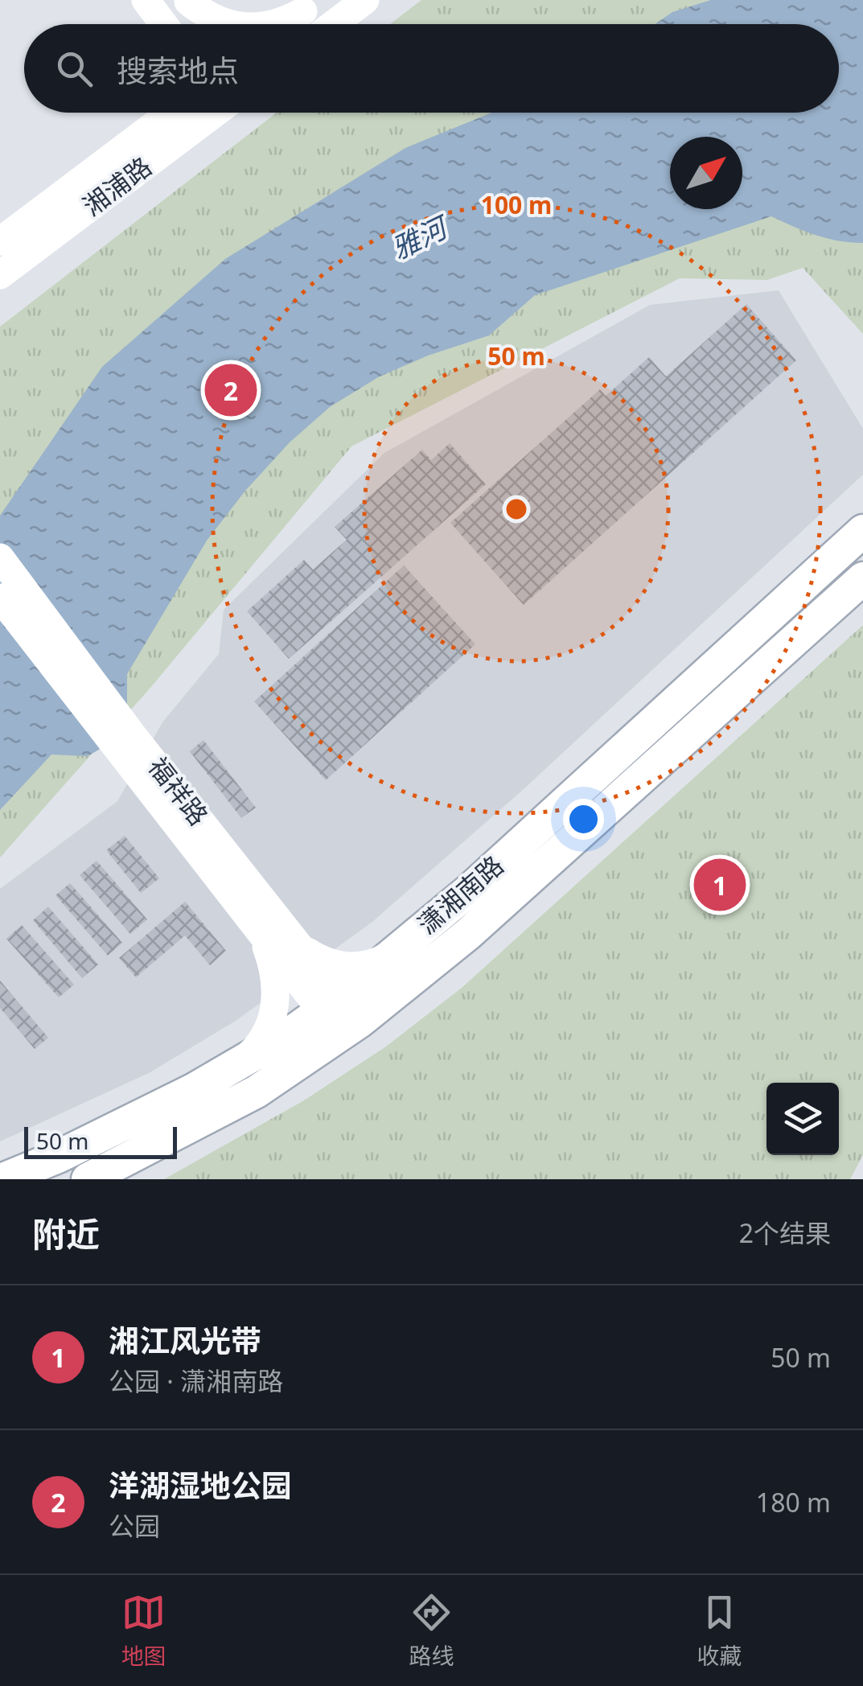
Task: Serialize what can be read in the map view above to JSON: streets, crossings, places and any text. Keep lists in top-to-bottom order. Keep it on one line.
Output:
{"streets":{"main road":["湘浦路","福祥路","潇湘南路"]},"crossings":[["福祥路","潇湘南路"]],"water":["雅河"],"scale_bar":"50 m","north":"top right","page":{"search":"搜索地点","pins":["2","1"],"scale":"50 m","heading":["附近","2个结果"],"list":[{"mark":"1","name":"湘江风光带","note":"公园 · 潇湘南路","value":"50 m"},{"mark":"2","name":"洋湖湿地公园","note":"公园","value":"180 m"}],"nav":["地图","路线","收藏"]},"rings":["100 m","50 m"]}
